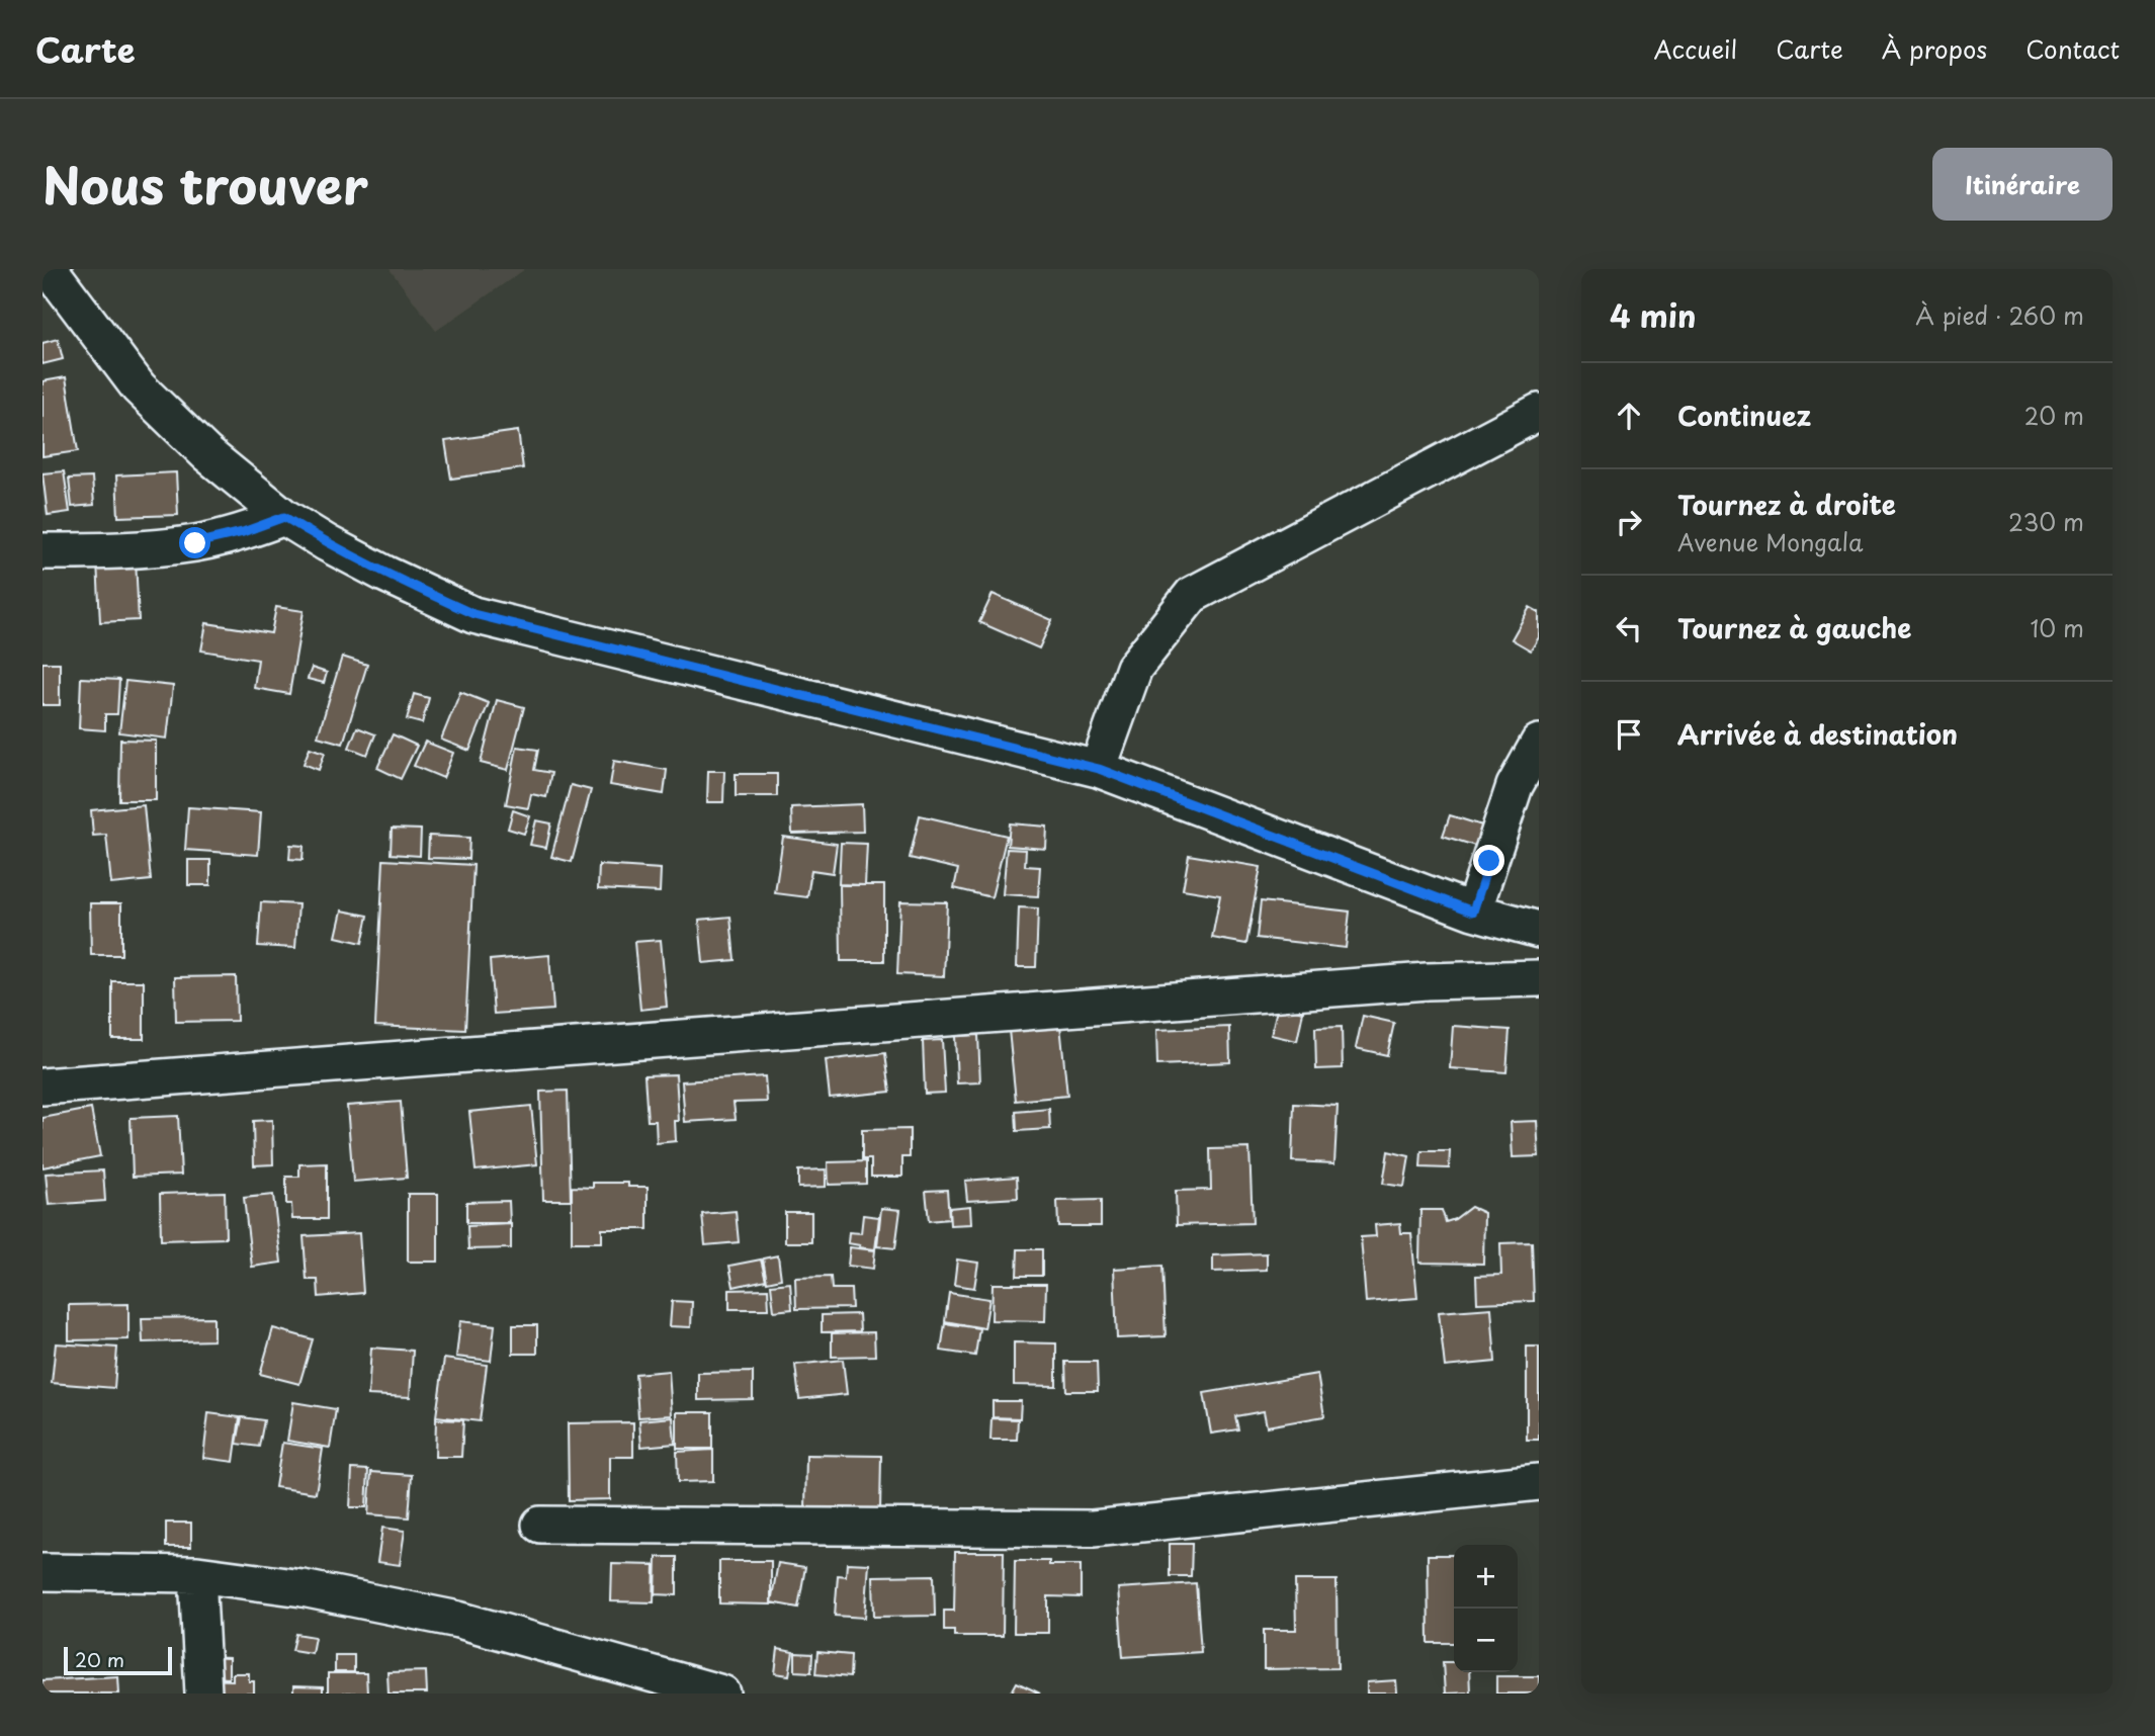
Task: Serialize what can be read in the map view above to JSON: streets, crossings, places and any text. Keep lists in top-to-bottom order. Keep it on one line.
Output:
{"scale_bar":"20 m","page":{"header":"Carte","nav":["Accueil","Carte","À propos","Contact"],"title":"Nous trouver","buttons":"Itinéraire","heading":["4 min","À pied · 260 m"],"list":[["Continuez","20 m"],["Tournez à droite","Avenue Mongala","230 m"],["Tournez à gauche","10 m"],"Arrivée à destination"],"map_buttons":["+","−"],"scale":"20 m"}}
